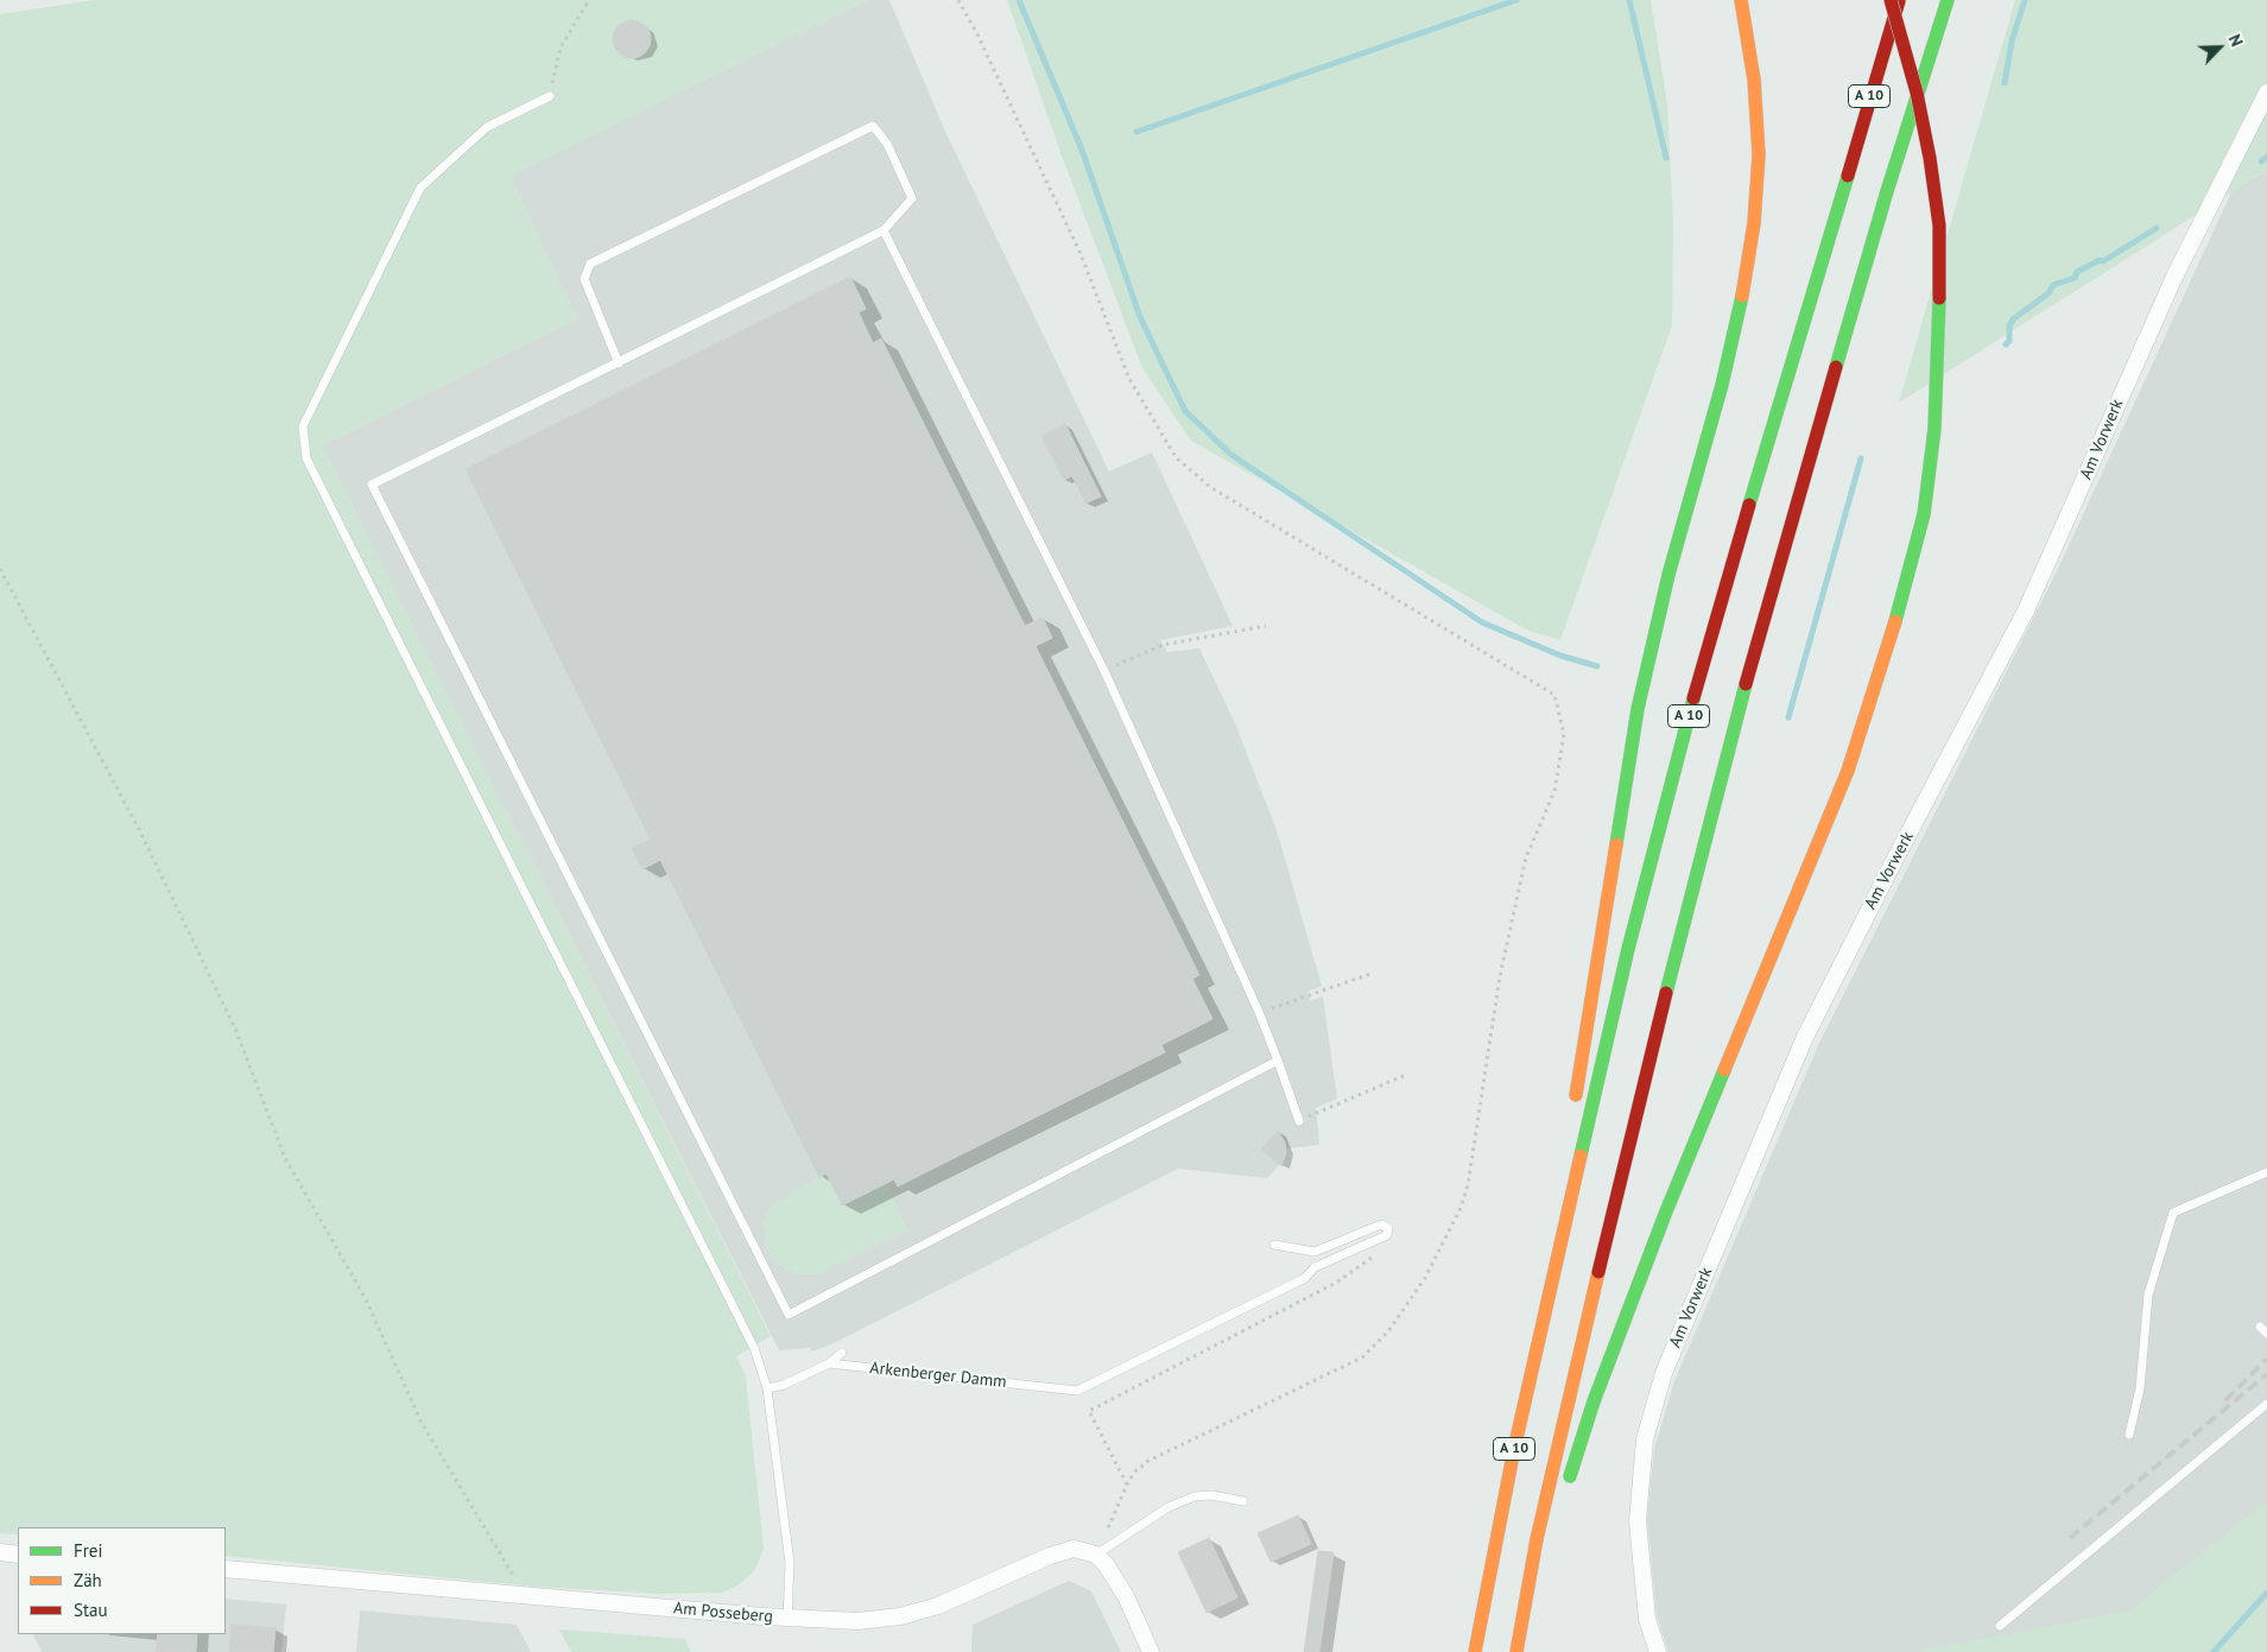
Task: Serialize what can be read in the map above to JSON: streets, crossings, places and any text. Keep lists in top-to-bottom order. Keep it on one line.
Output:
{"streets":{"highway":["A 10"],"street":["Am Vorwerk","Am Posseberg"],"lane":["Arkenberger Damm"]},"legend":["Frei","Zäh","Stau"],"north":"top right"}
